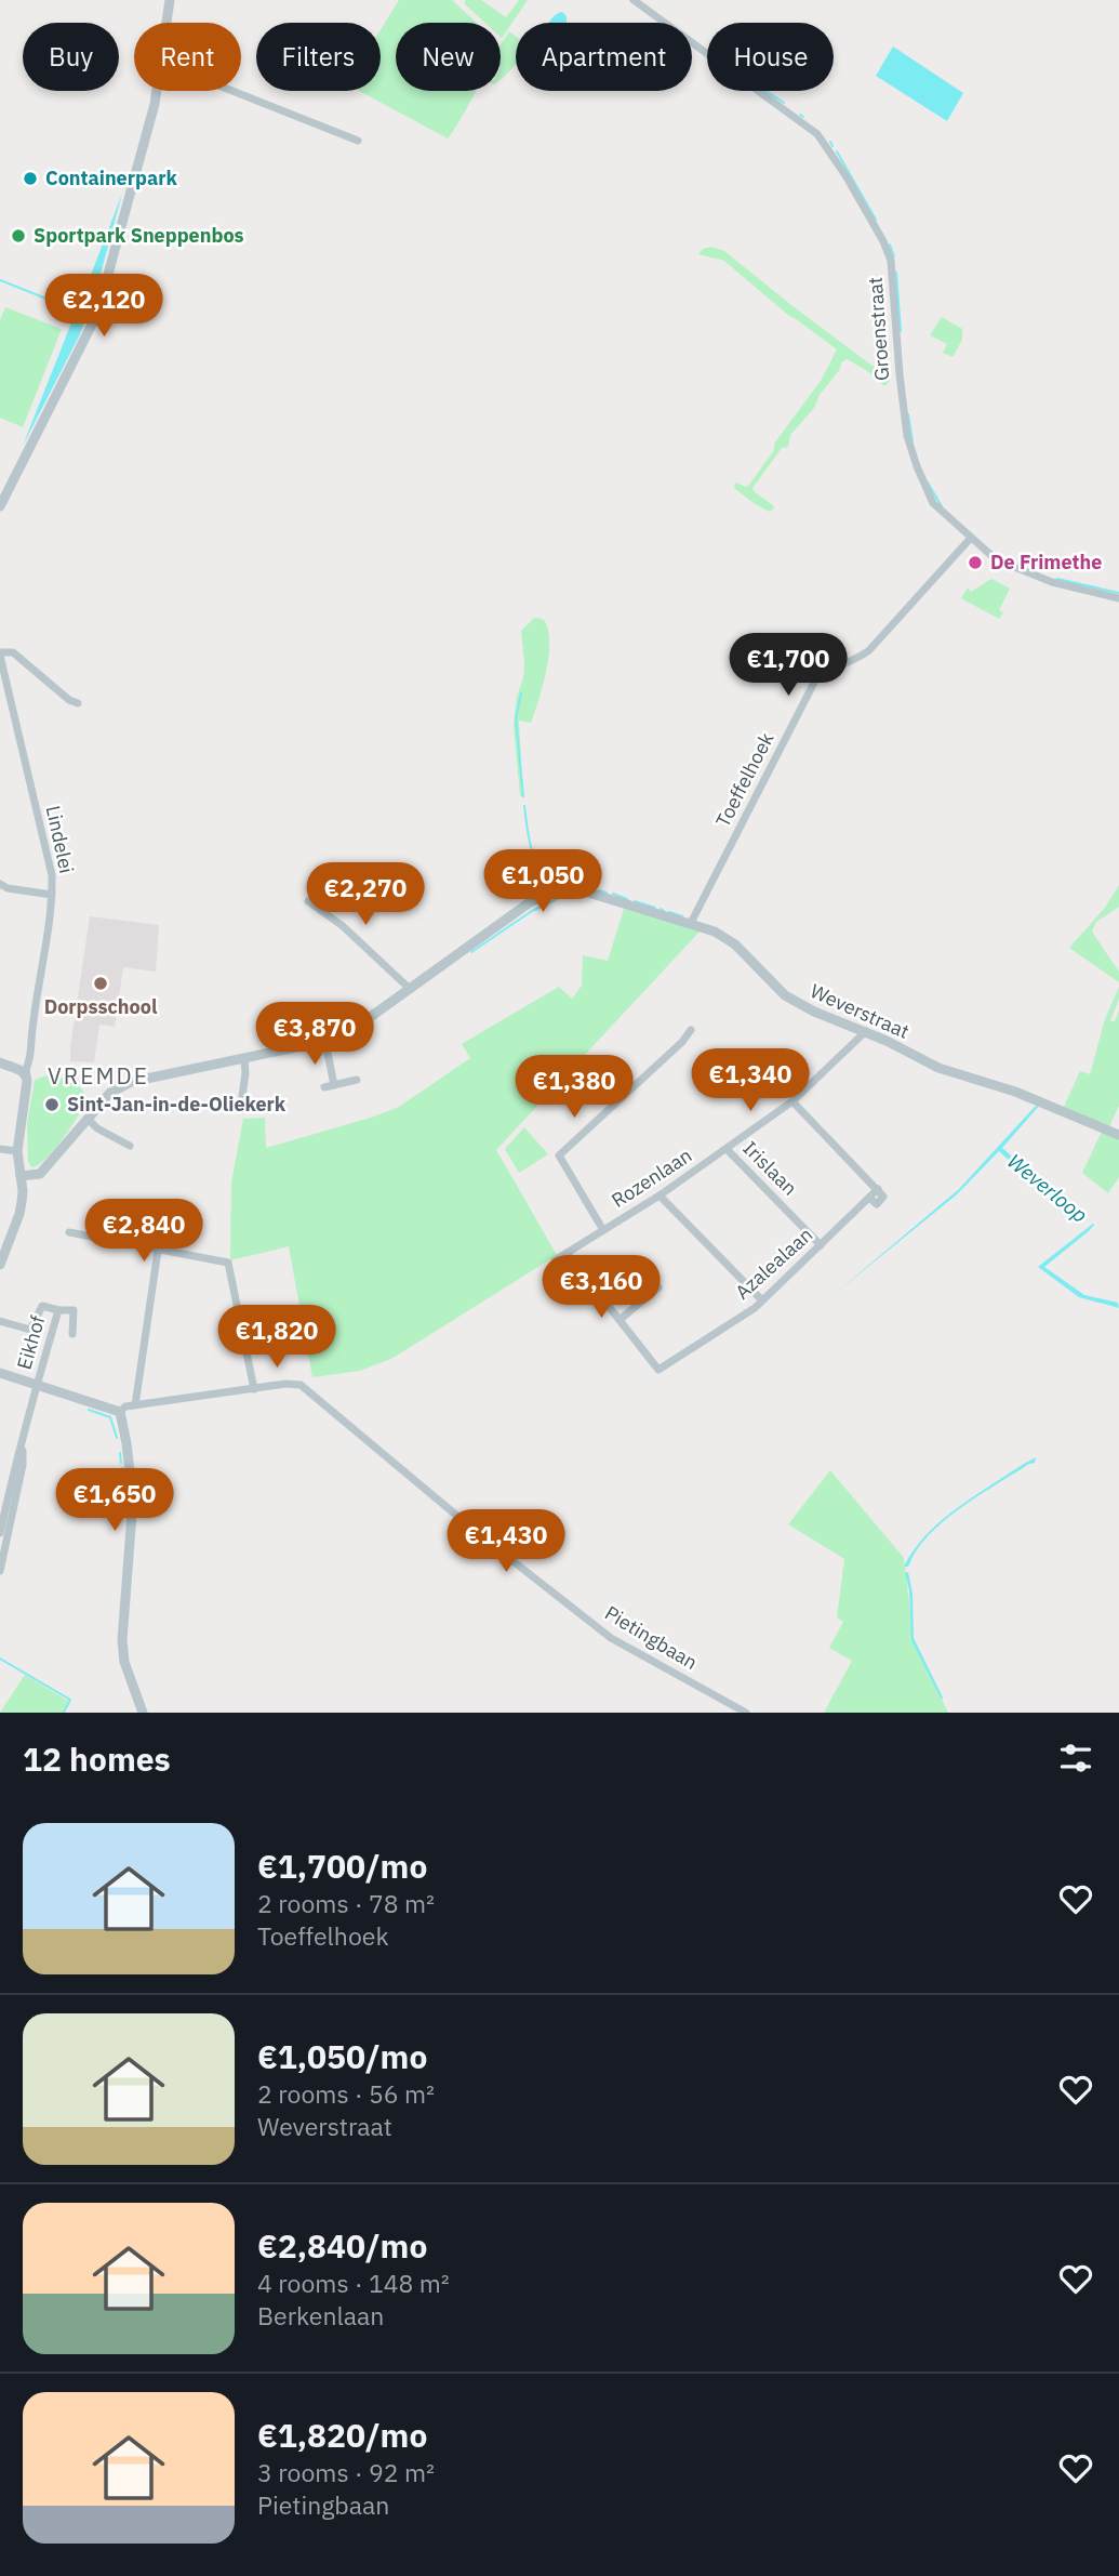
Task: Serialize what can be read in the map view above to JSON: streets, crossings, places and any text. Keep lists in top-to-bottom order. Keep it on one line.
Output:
{"streets":{"street":["Groenstraat","Toeffelhoek","Lindelei","Weverstraat","Irislaan","Rozenlaan","Azalealaan","Eikhof","Pietingbaan"]},"crossings":[["Groenstraat","Toeffelhoek"],["Toeffelhoek","Weverstraat"],["Weverstraat","Rozenlaan"],["Irislaan","Rozenlaan"],["Irislaan","Azalealaan"],["Rozenlaan","Azalealaan"]],"districts":["VREMDE"],"water":["Weverloop"],"places":["Containerpark","Sportpark Sneppenbos","De Frimethe","Dorpsschool","Sint-Jan-in-de-Oliekerk"],"page":{"chip":["Buy","Rent","Filters","New","Apartment","House"],"price":["€2,120","€1,700","€1,050","€2,270","€3,870","€1,340","€1,380","€2,840","€3,160","€1,820","€1,650","€1,430"],"heading":"12 homes","list":[{"name":"€1,700/mo","note":"2 rooms · 78 m² · Toeffelhoek"},{"name":"€1,050/mo","note":"2 rooms · 56 m² · Weverstraat"},{"name":"€2,840/mo","note":"4 rooms · 148 m² · Berkenlaan"},{"name":"€1,820/mo","note":"3 rooms · 92 m² · Pietingbaan"}]}}
